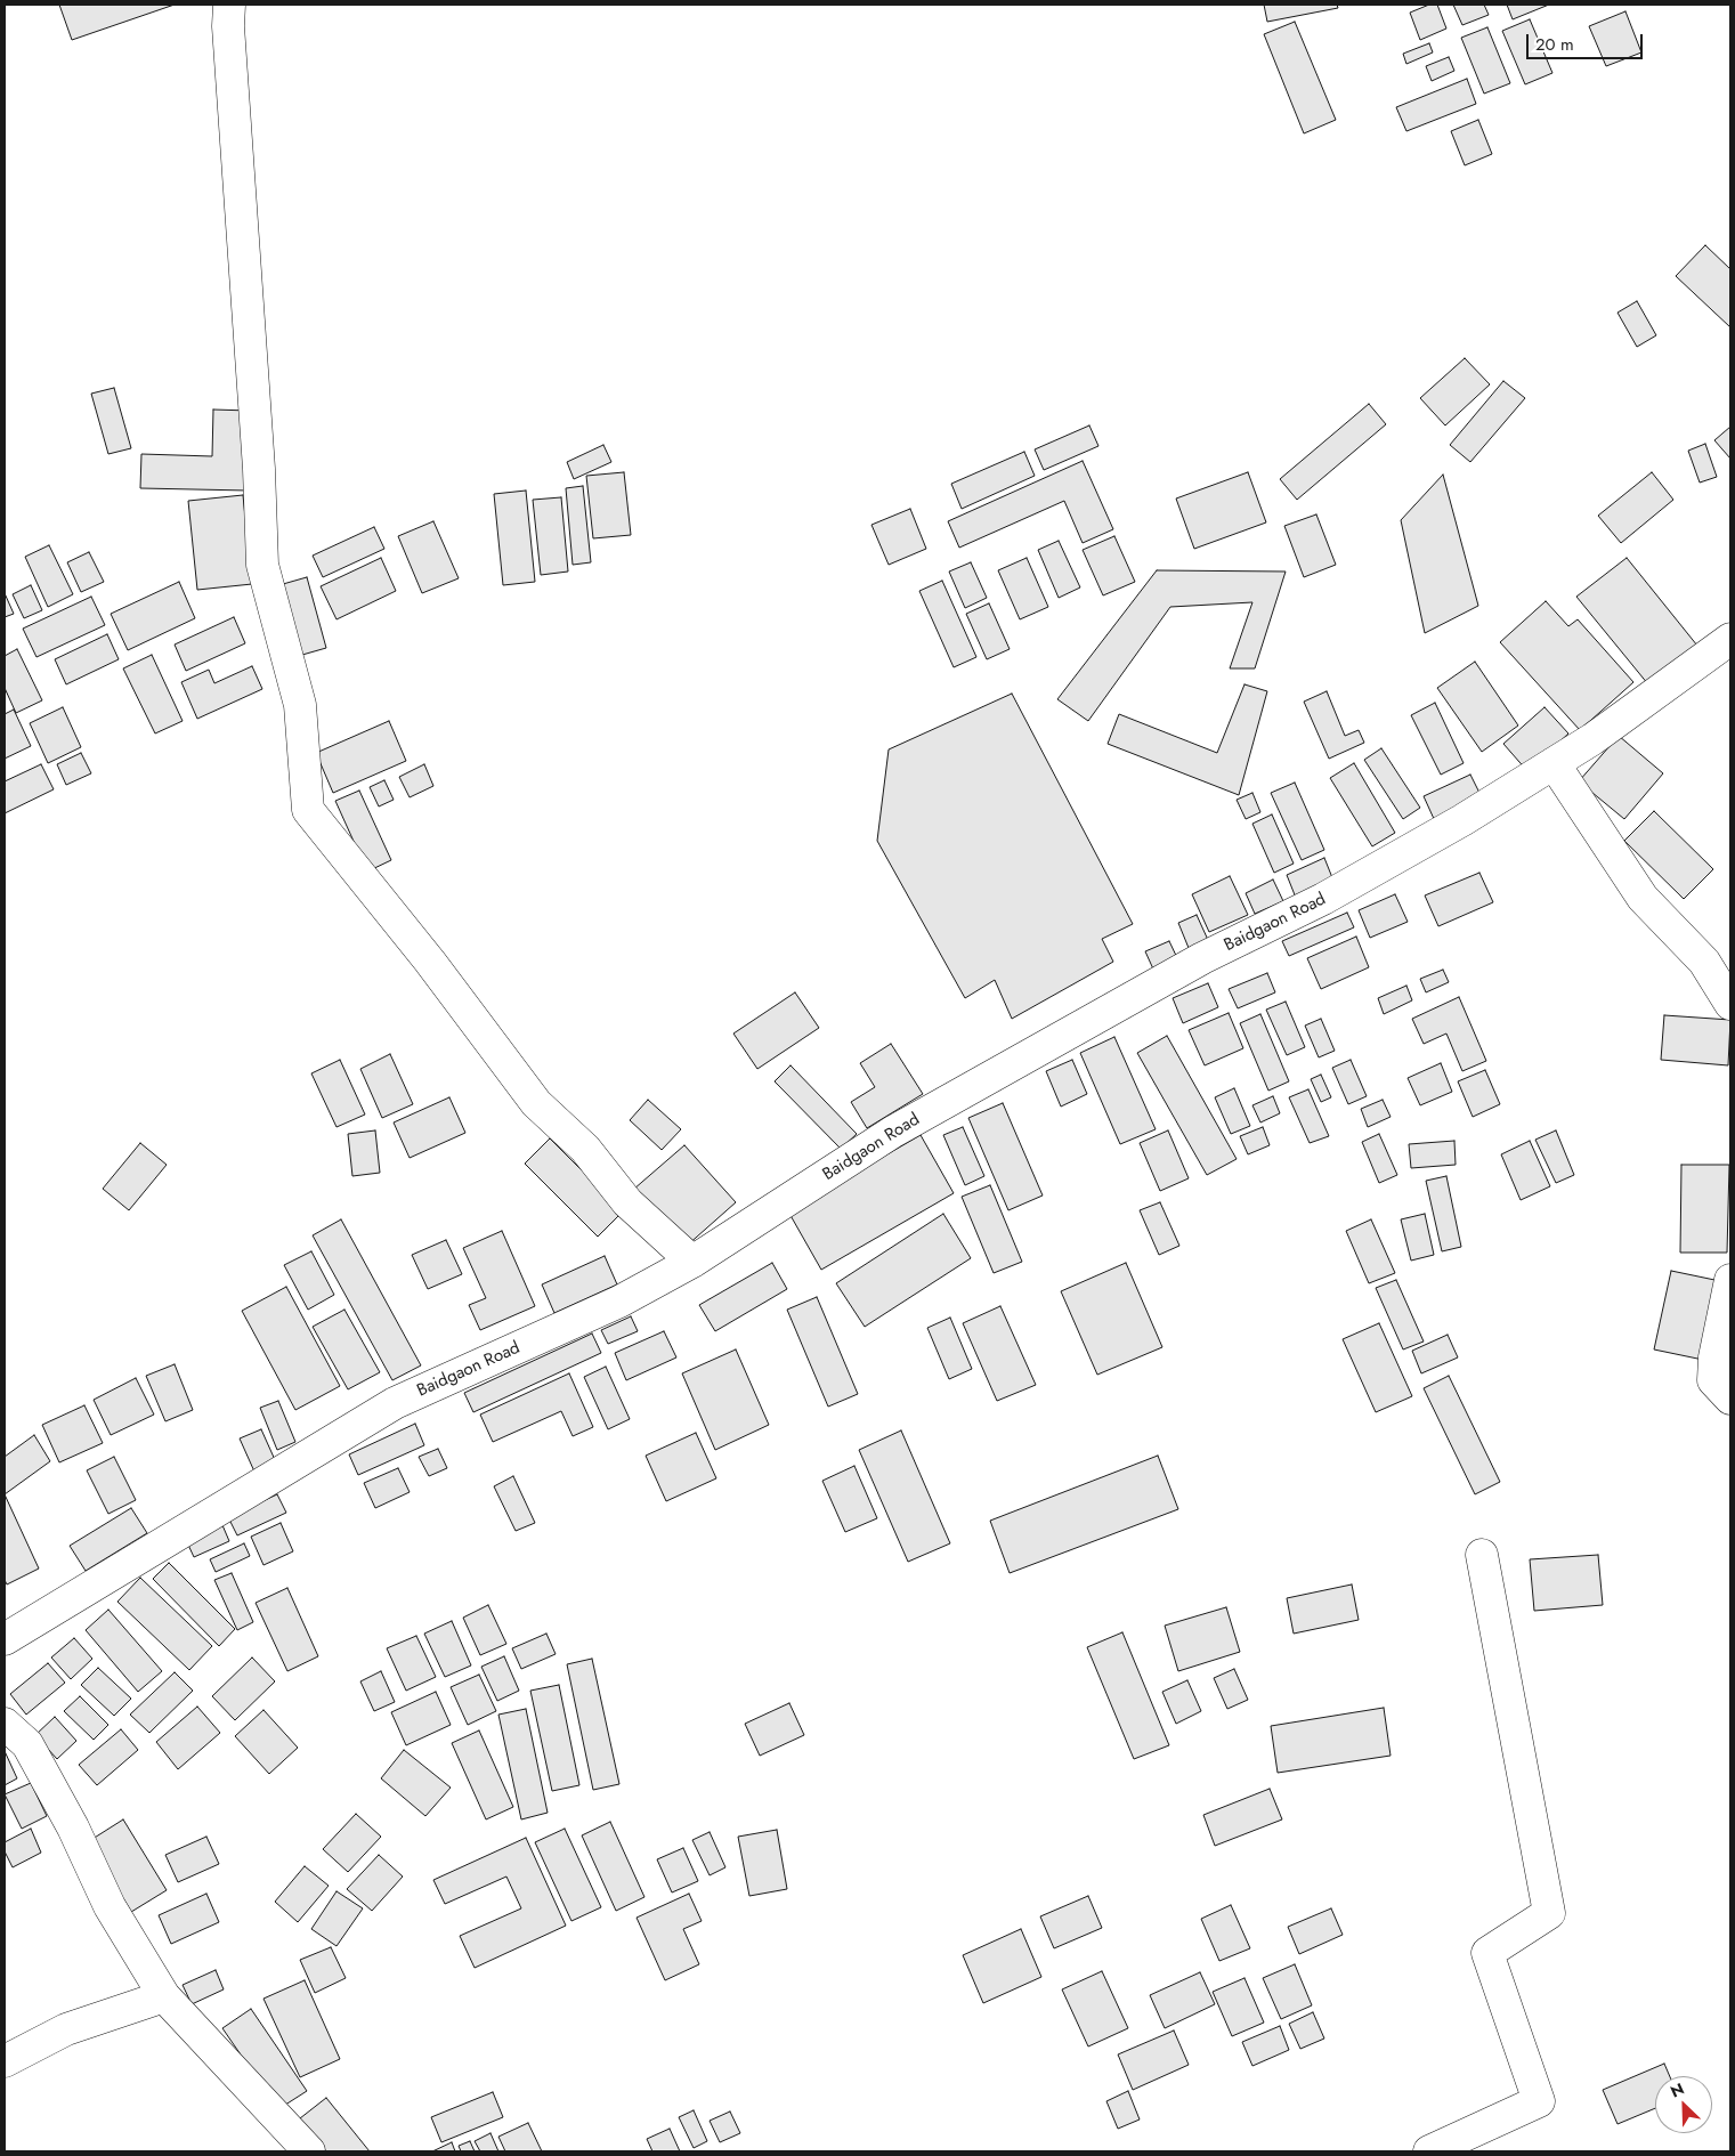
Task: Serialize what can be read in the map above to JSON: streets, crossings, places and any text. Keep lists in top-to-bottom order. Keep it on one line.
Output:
{"streets":{"street":["Baidgaon Road"]},"scale_bar":"20 m","north":"top left"}
